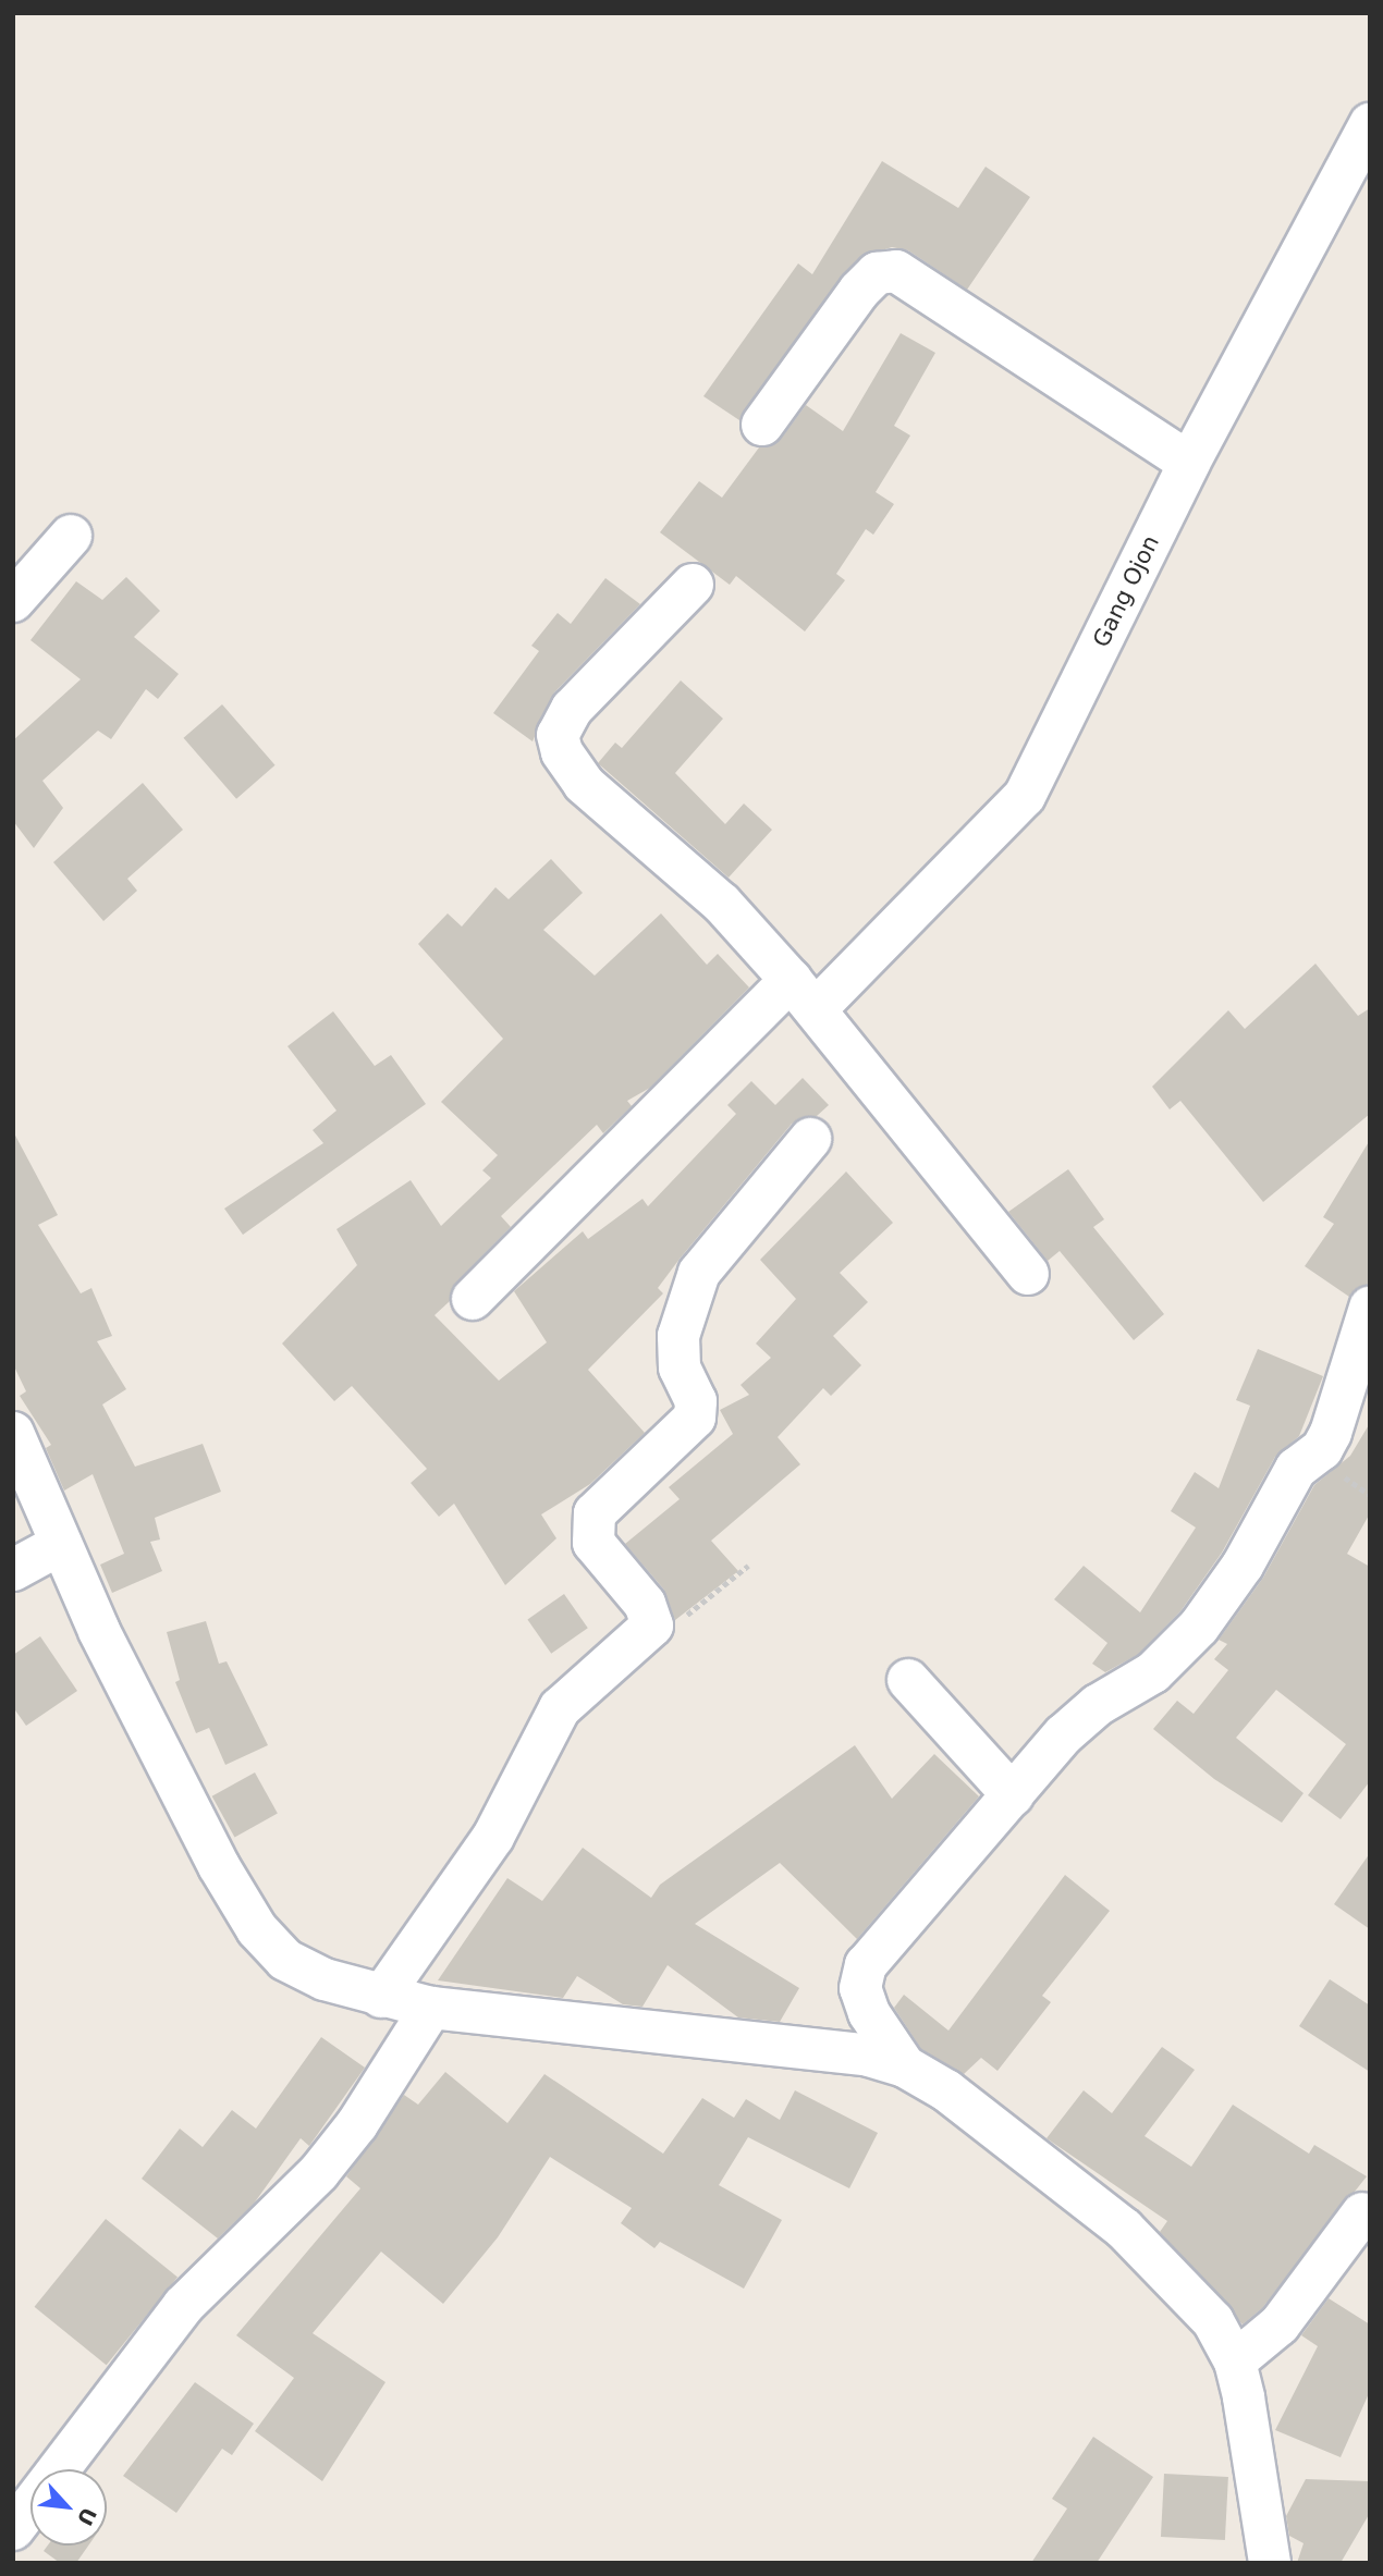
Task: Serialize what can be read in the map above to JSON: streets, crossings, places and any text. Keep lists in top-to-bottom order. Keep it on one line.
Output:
{"streets":{"street":["Gang Ojon"]},"north":"bottom right"}
